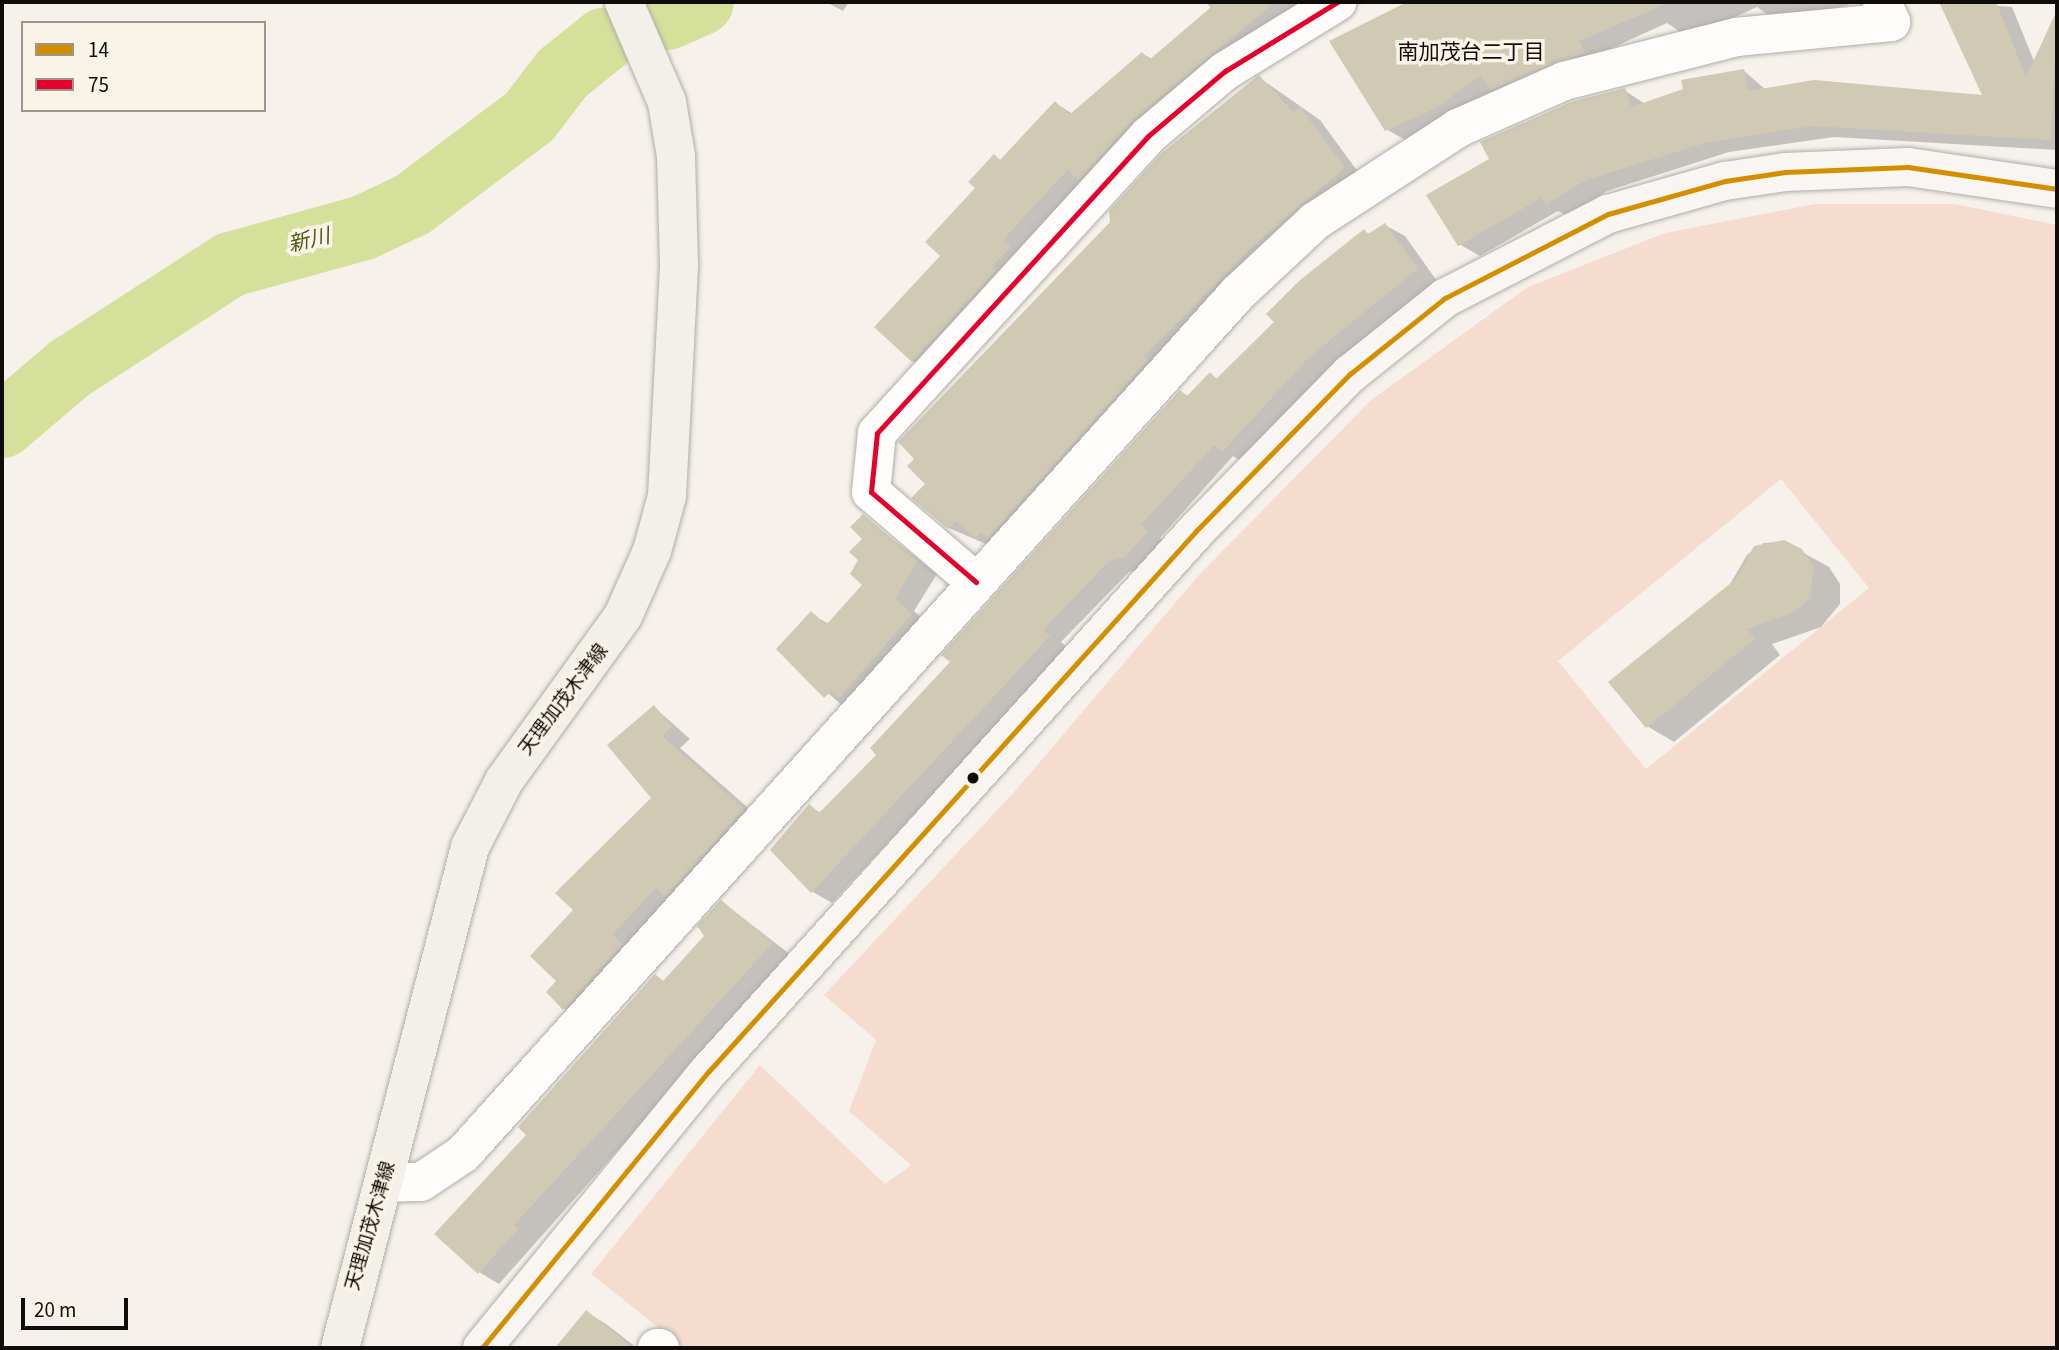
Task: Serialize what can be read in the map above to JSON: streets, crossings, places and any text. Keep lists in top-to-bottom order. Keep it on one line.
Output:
{"streets":{"main road":["天理加茂木津線"]},"districts":["南加茂台二丁目"],"water":["新川"],"lines":["transit line 75","transit line 14"],"legend":["14","75"],"scale_bar":"20 m"}
